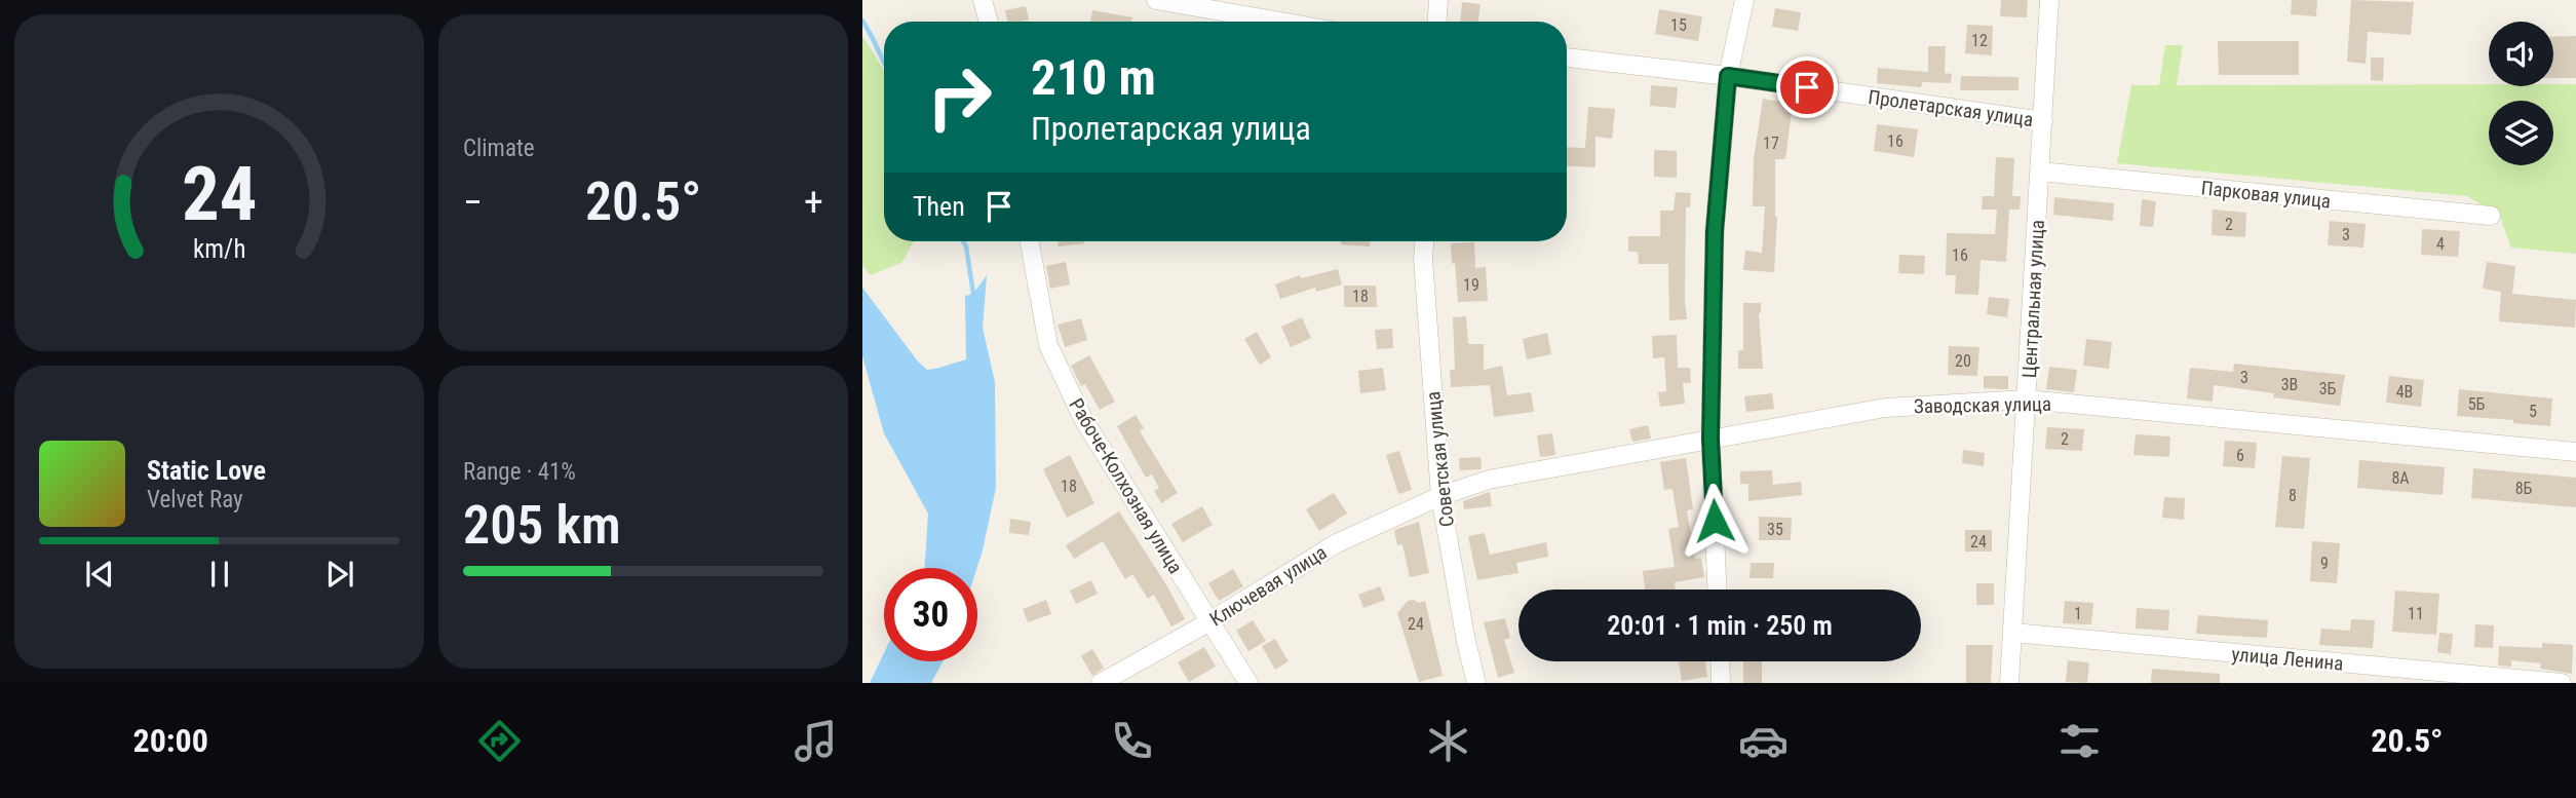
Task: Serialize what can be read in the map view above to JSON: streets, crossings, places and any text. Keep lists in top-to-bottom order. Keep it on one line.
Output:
{"streets":{"street":["Пролетарская улица","Парковая улица","Центральная улица","Заводская улица","Советская улица","Рабоче-Колхозная улица","Ключевая улица","улица Ленина"]},"crossings":[["Пролетарская улица","Центральная улица"],["Парковая улица","Центральная улица"],["Центральная улица","Заводская улица"],["Центральная улица","улица Ленина"],["Заводская улица","Советская улица"],["Заводская улица","Ключевая улица"],["Советская улица","Ключевая улица"],["Рабоче-Колхозная улица","Ключевая улица"]],"house_numbers":["15","12","16","17","2","3","4","16","19","18","20","3","3В","3Б","4В","5Б","5","2","6","8А","18","8Б","8","35","24","9","1","11","24"],"page":{"tile":["Climate",["Range · 41%","205 km"]],"turn":["210 m","Пролетарская улица"],"heat":["−","20.5°","+"],"then":"Then","song":["Static Love","Velvet Ray"],"limit":"30","trip":"20:01 · 1 min · 250 m","tabs":["20:00","20.5°"],"gauge":["24","km/h"]}}
